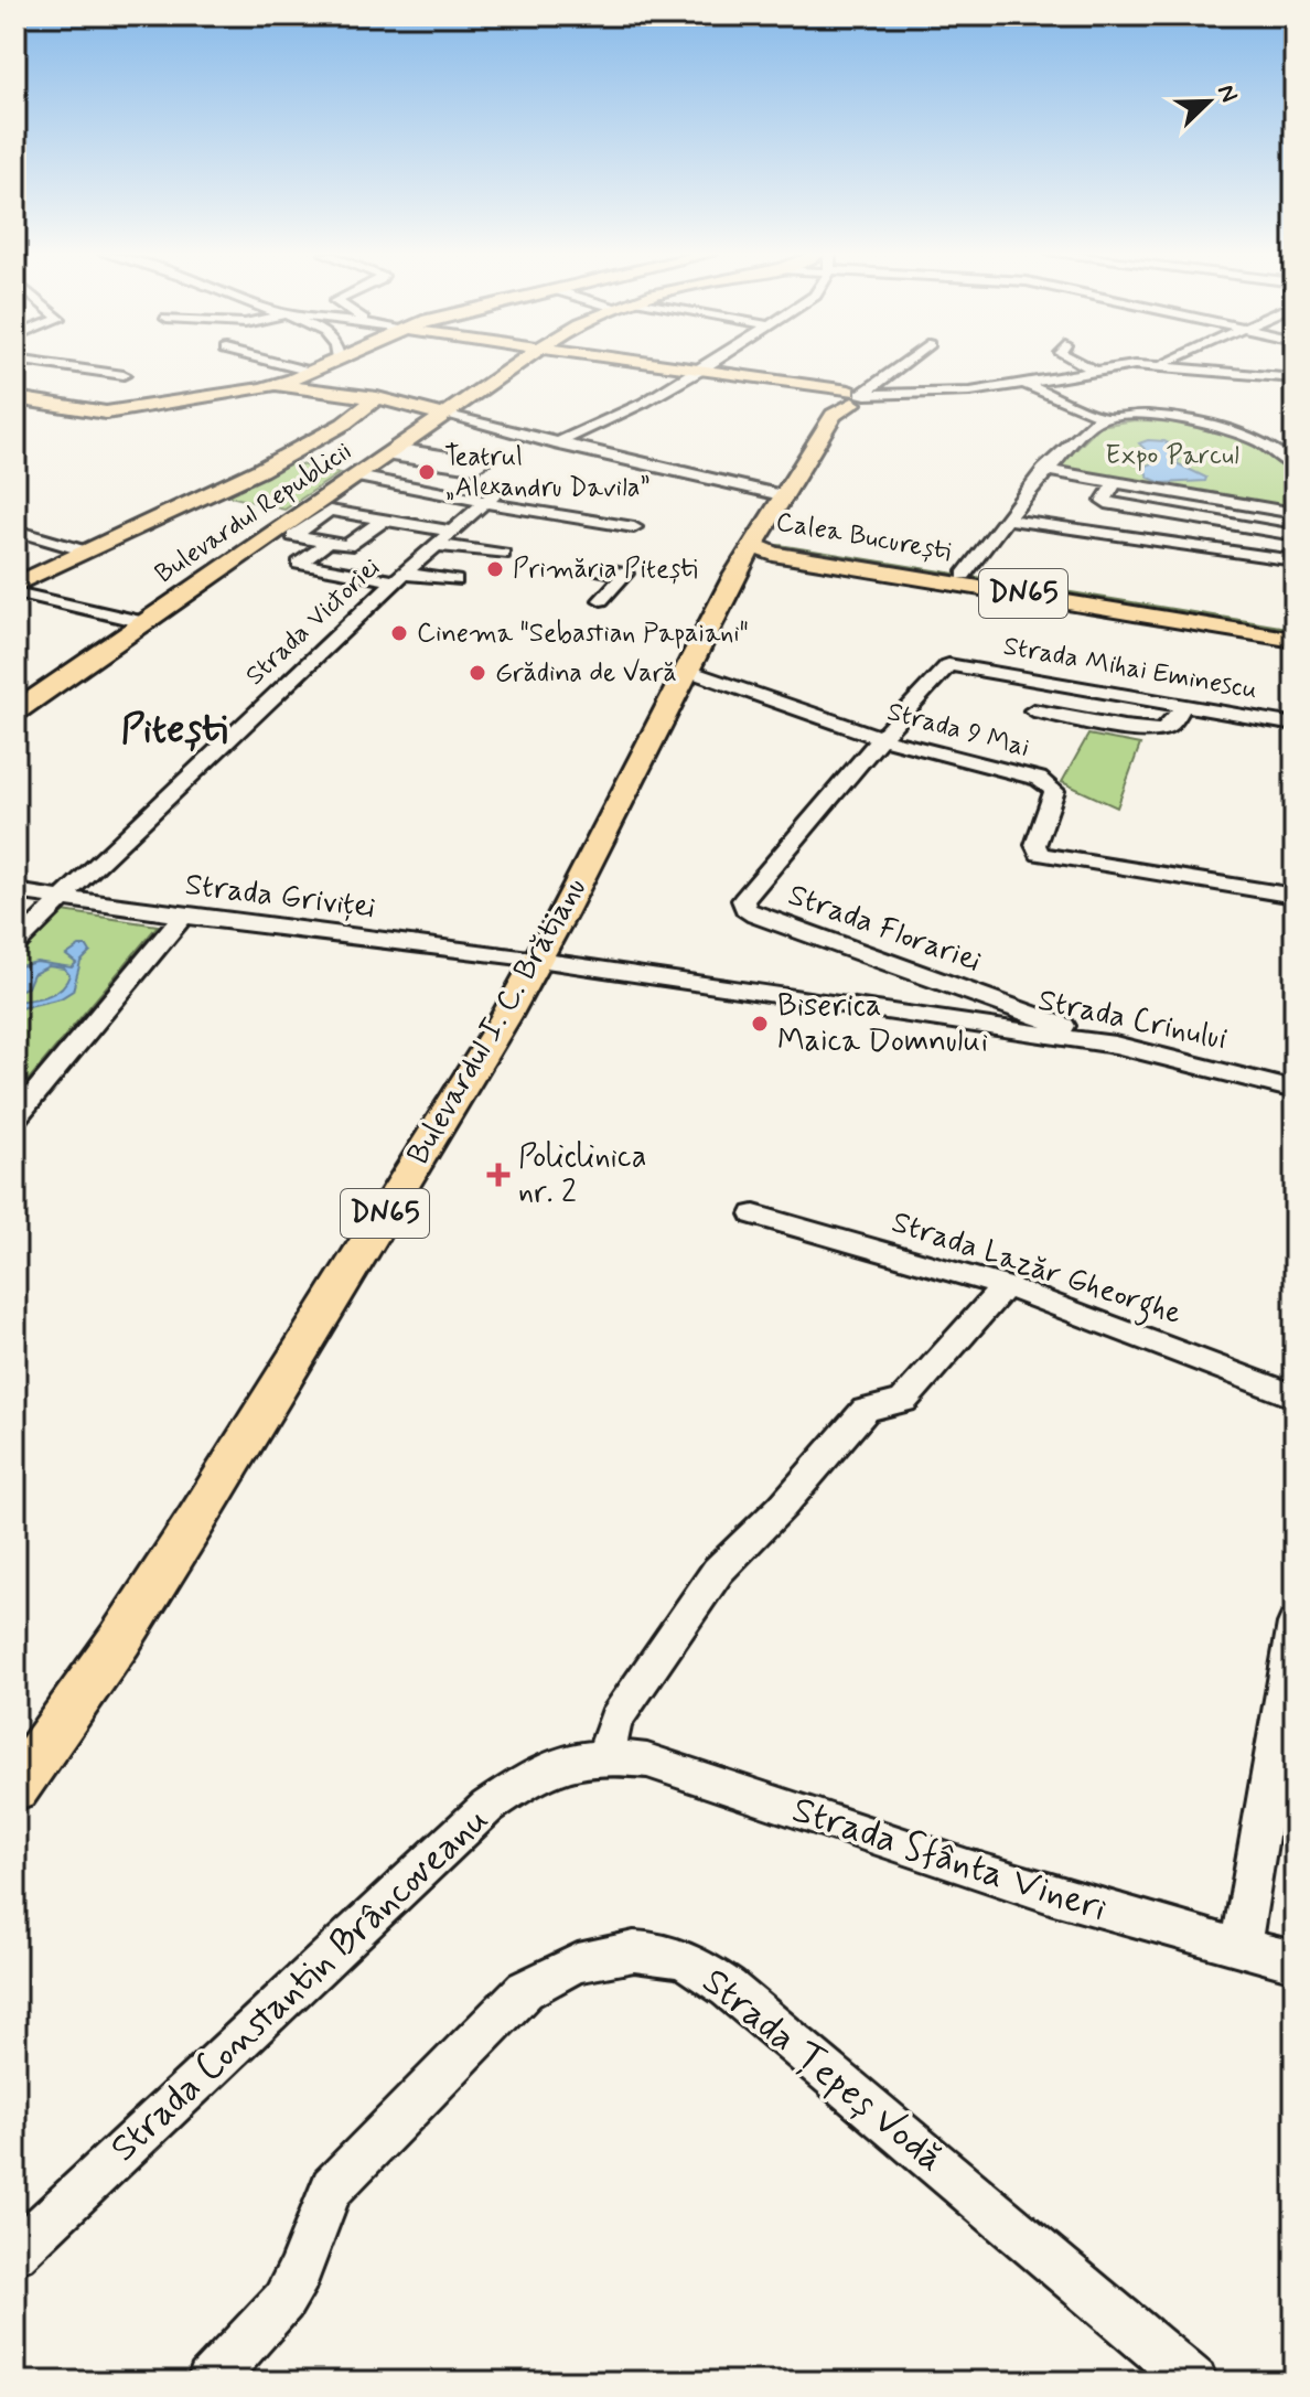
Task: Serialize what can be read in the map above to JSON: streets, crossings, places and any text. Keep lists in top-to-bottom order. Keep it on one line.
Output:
{"streets":{"main road":["Bulevardul Republicii","Calea București","DN65","Bulevardul I. C. Brătianu"],"street":["Strada Victoriei","Strada Mihai Eminescu","Strada 9 Mai","Strada Griviței","Strada Florariei","Strada Crinului","Strada Lazăr Gheorghe","Strada Sfânta Vineri","Strada Constantin Brâncoveanu","Strada Țepeș Vodă"]},"crossings":[["Calea București","Bulevardul I. C. Brătianu"],["Strada Victoriei","Strada Griviței"],["Strada Mihai Eminescu","Strada Florariei"],["Strada 9 Mai","Strada Florariei"],["Strada 9 Mai","Bulevardul I. C. Brătianu"],["Strada Griviței","Strada Crinului"],["Strada Griviței","Bulevardul I. C. Brătianu"],["Strada Florariei","Strada Crinului"],["Strada Crinului","Bulevardul I. C. Brătianu"],["Strada Sfânta Vineri","Strada Constantin Brâncoveanu"]],"districts":["Pitești"],"parks":["Expo Parcul"],"places":{"other":["Teatrul „Alexandru Davila”","Primăria Pitești","Cinema \"Sebastian Papaiani\"","Grădina de Vară","Biserica Maica Domnului"],"health":["Policlinica nr. 2"]},"north":"top right"}
